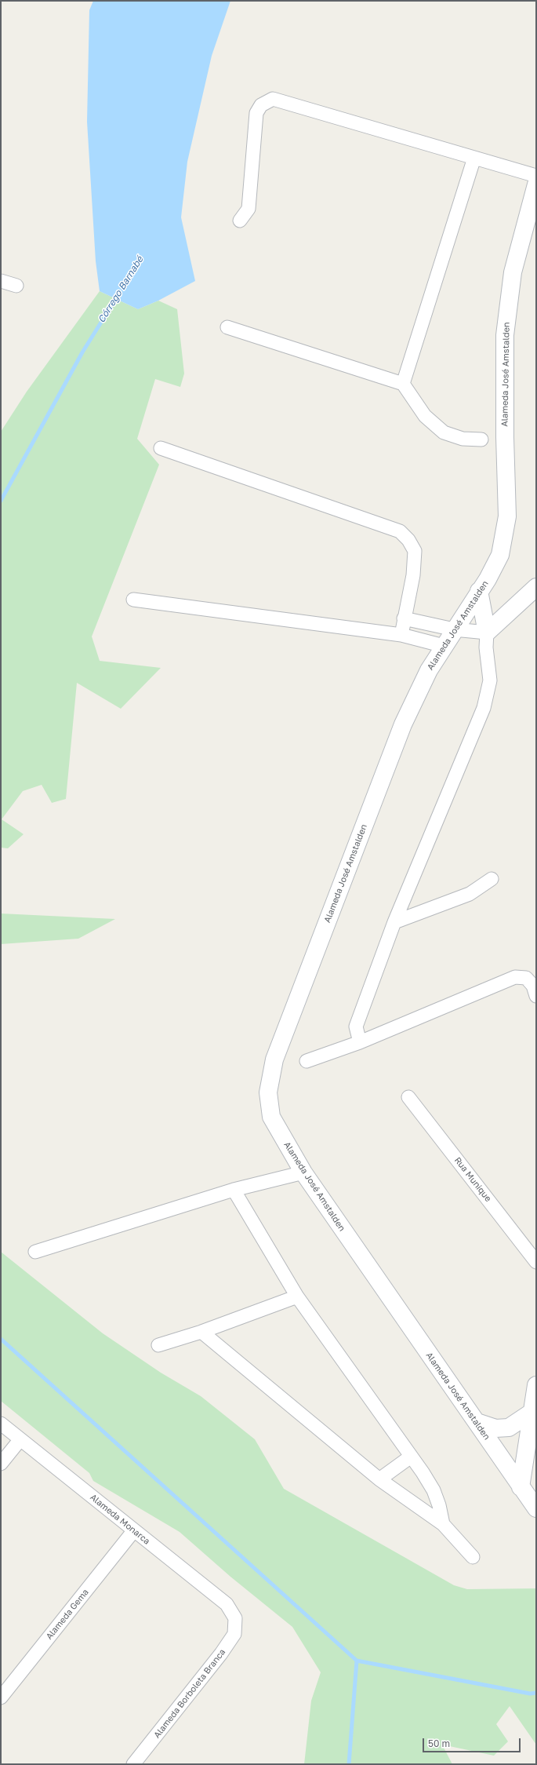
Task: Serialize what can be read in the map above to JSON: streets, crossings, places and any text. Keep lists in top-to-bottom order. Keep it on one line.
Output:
{"streets":{"street":["Alameda José Amstalden","Rua Munique","Alameda Monarca","Alameda Gema","Alameda Borboleta Branca"]},"crossings":[["Alameda Monarca","Alameda Gema"],["Alameda Monarca","Alameda Borboleta Branca"]],"water":["Córrego Barnabé"],"scale_bar":"50 m"}
